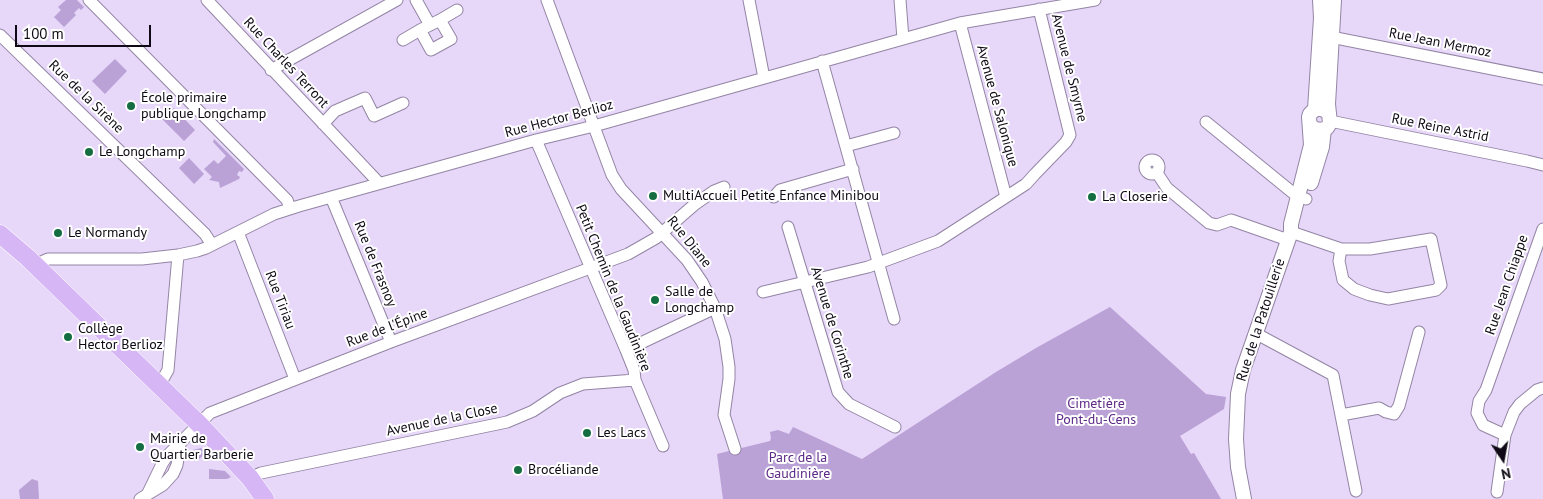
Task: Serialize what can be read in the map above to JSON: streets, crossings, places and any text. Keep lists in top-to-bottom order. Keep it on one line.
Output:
{"streets":{"street":["Rue Jean Mermoz","Rue Charles Terront","Avenue de Smyrne","Rue de la Sirène","Avenue de Salonique","Rue Hector Berlioz","Rue Reine Astrid","Rue Diane","Rue de Frasnoy","Rue Jean Chiappe","Petit Chemin de la Gaudinière","Rue Tiriau","Rue de la Patouillerie","Avenue de Corinthe","Rue de l'Épine","Avenue de la Close"]},"crossings":[["Rue Jean Mermoz","Rue de la Patouillerie"],["Rue Charles Terront","Rue Hector Berlioz"],["Avenue de Smyrne","Avenue de Salonique"],["Avenue de Smyrne","Rue Hector Berlioz"],["Rue de la Sirène","Rue Hector Berlioz"],["Avenue de Salonique","Rue Hector Berlioz"],["Rue Hector Berlioz","Rue Diane"],["Rue Hector Berlioz","Rue de Frasnoy"],["Rue Hector Berlioz","Petit Chemin de la Gaudinière"],["Rue Hector Berlioz","Rue Tiriau"],["Rue Reine Astrid","Rue de la Patouillerie"],["Rue Diane","Rue de l'Épine"],["Rue de Frasnoy","Rue de l'Épine"],["Petit Chemin de la Gaudinière","Rue de l'Épine"],["Petit Chemin de la Gaudinière","Avenue de la Close"],["Rue Tiriau","Rue de l'Épine"]],"parks":["Cimetière Pont-du-Cens","Parc de la Gaudinière"],"places":["École primaire publique Longchamp","Le Longchamp","MultiAccueil Petite Enfance Minibou","La Closerie","Le Normandy","Salle de Longchamp","Collège Hector Berlioz","Les Lacs","Mairie de Quartier Barberie","Brocéliande"],"scale_bar":"100 m","north":"bottom"}
